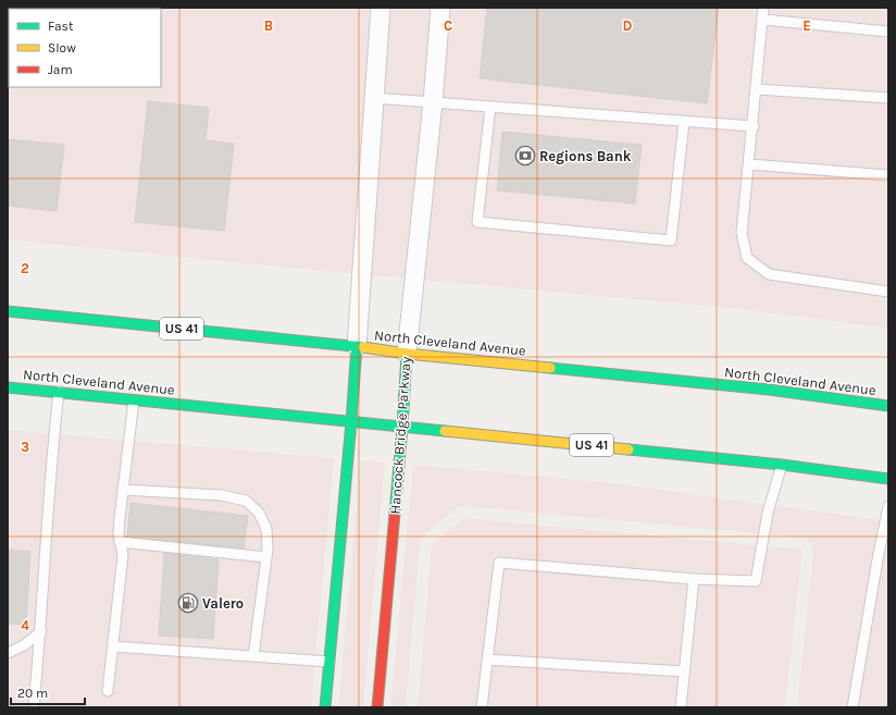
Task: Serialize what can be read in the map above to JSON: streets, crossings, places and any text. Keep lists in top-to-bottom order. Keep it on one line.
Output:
{"streets":{"main road":["US 41","North Cleveland Avenue","Hancock Bridge Parkway"]},"crossings":[["North Cleveland Avenue","Hancock Bridge Parkway"]],"places":{"bank":["Regions Bank"],"fuel station":["Valero"]},"legend":["Fast","Slow","Jam"],"scale_bar":"20 m","grid":{"columns":["B","C","D","E"],"rows":["2","3","4"]}}
